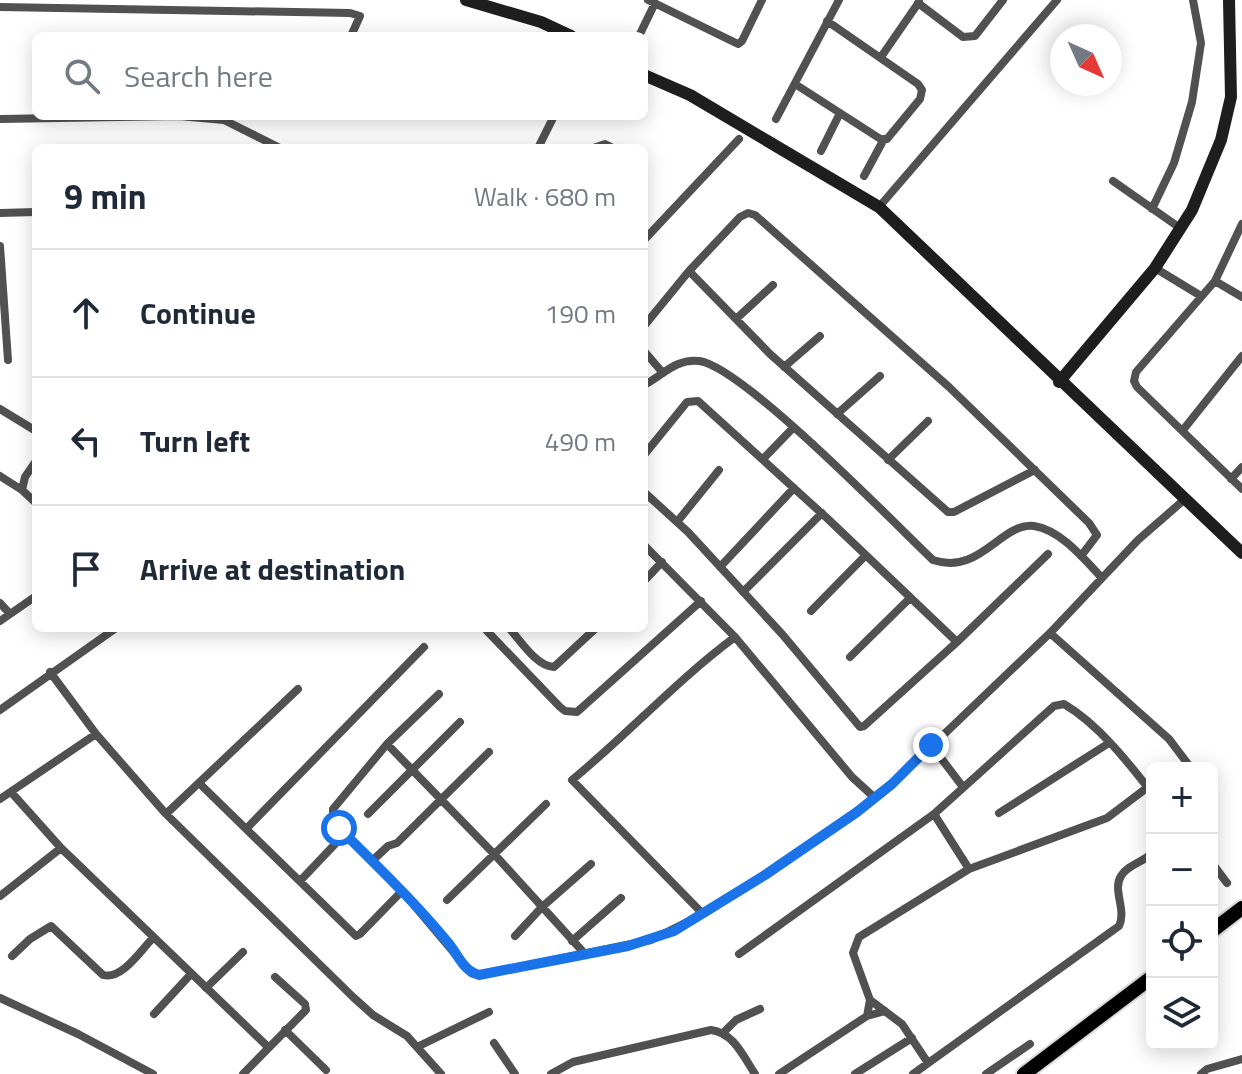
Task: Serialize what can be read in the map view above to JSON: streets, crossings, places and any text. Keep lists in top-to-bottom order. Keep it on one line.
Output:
{"north":"bottom right","page":{"search":"Search here","heading":["9 min","Walk · 680 m"],"list":[["Continue","190 m"],["Turn left","490 m"],"Arrive at destination"],"map_buttons":["+","−"]}}
